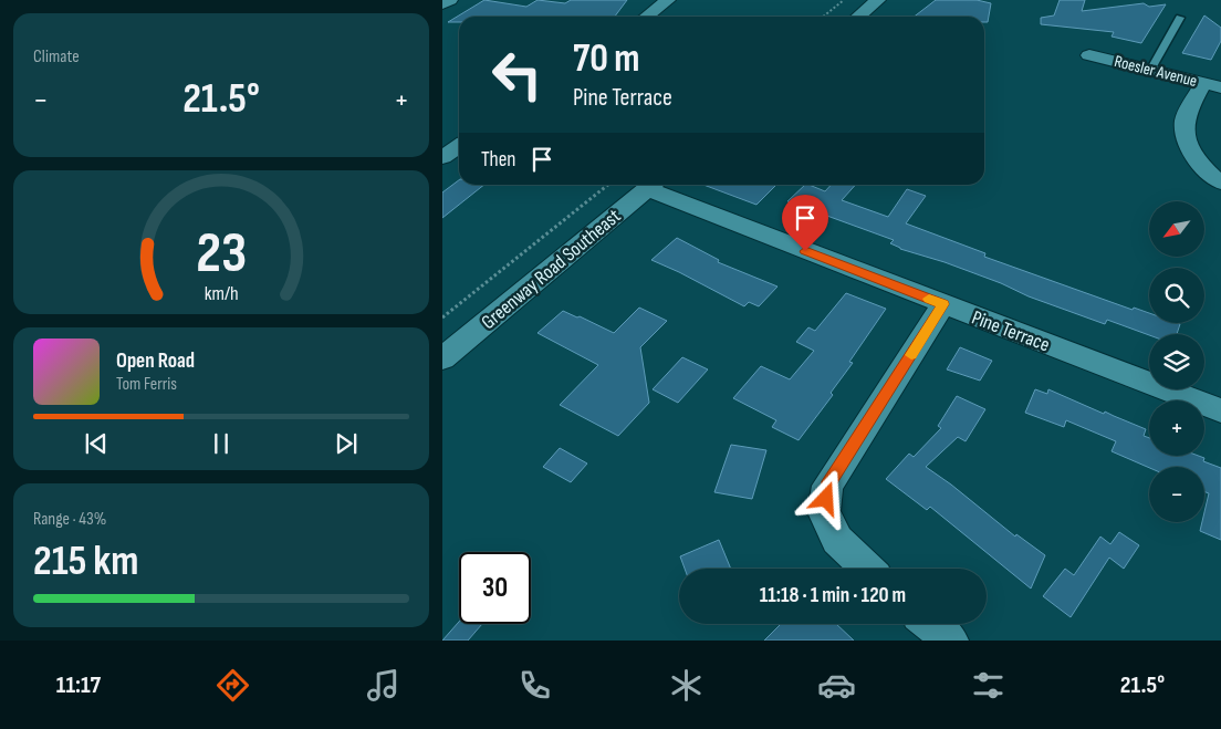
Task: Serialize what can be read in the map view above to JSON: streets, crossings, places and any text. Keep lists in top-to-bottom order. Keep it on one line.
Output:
{"streets":{"street":["Roesler Avenue","Greenway Road Southeast","Pine Terrace"]},"crossings":[["Greenway Road Southeast","Pine Terrace"]],"north":"bottom left","page":{"tile":["Climate",["Range · 43%","215 km"]],"turn":["70 m","Pine Terrace"],"heat":["−","21.5°","+"],"then":"Then","map_buttons":["+","−"],"song":["Open Road","Tom Ferris"],"limit":"30","trip":"11:18 · 1 min · 120 m","tabs":["11:17","21.5°"],"gauge":["23","km/h"]}}
